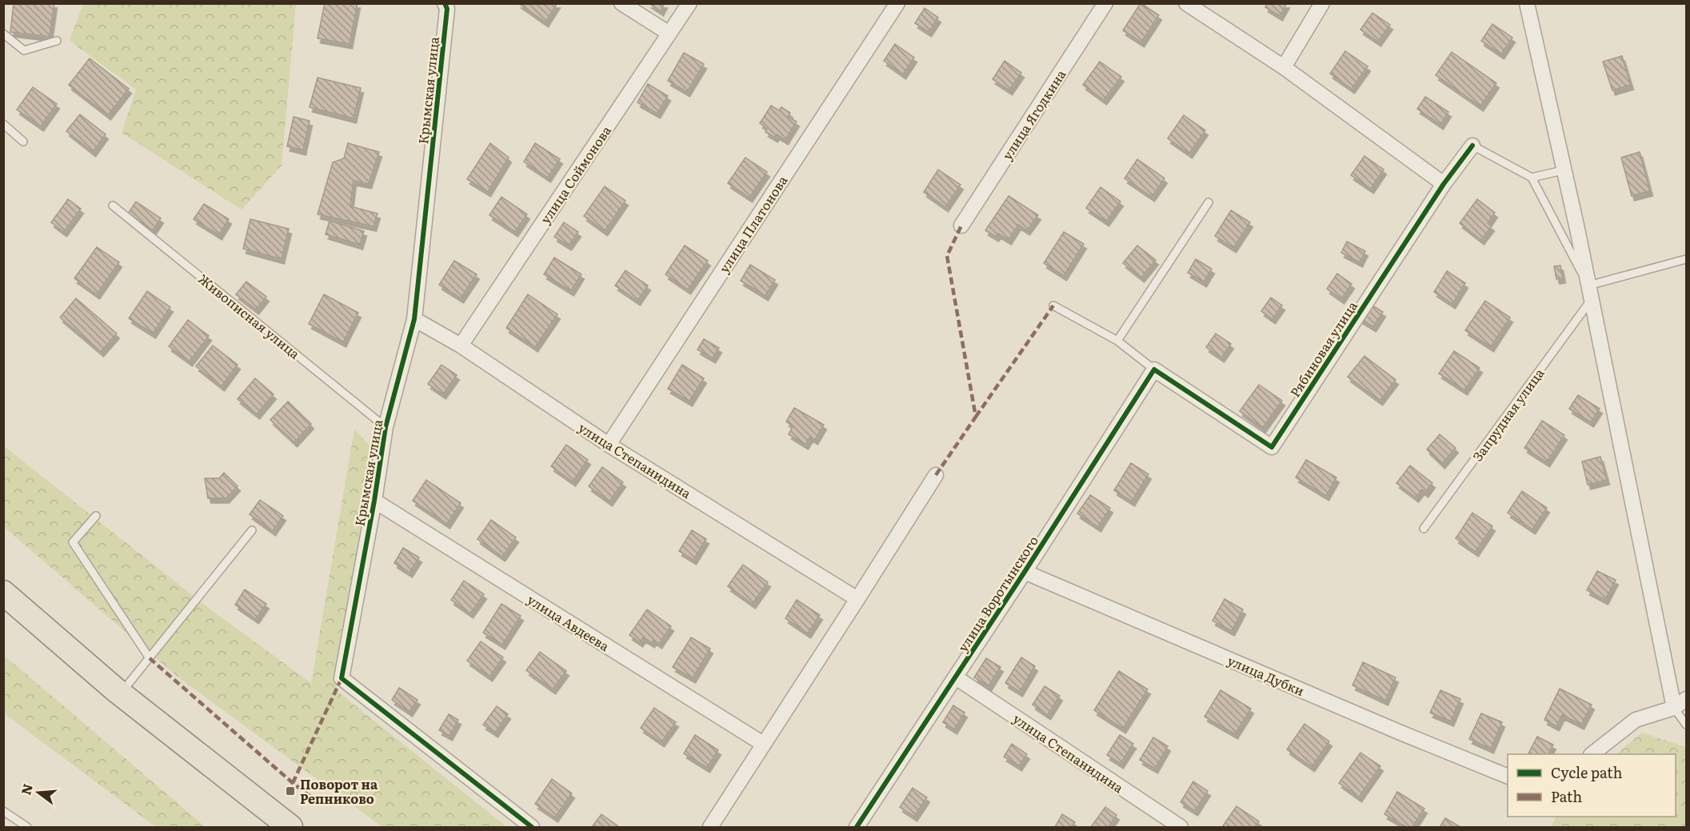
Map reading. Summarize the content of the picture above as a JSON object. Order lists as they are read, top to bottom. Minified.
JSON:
{"streets":{"street":["Крымская улица","улица Ягодкина","улица Соймонова","улица Платонова","Рябиновая улица","улица Степанидина","улица Воротынского","улица Авдеева","улица Дубки"],"lane":["Живописная улица","Запрудная улица"]},"crossings":[["Крымская улица","Живописная улица"],["Крымская улица","улица Степанидина"],["Крымская улица","улица Авдеева"],["улица Соймонова","улица Степанидина"],["улица Платонова","улица Степанидина"],["Рябиновая улица","улица Воротынского"],["улица Степанидина","улица Воротынского"],["улица Воротынского","улица Дубки"]],"places":{"transit":["Поворот на Репниково"]},"legend":["Cycle path","Path"],"north":"left"}
